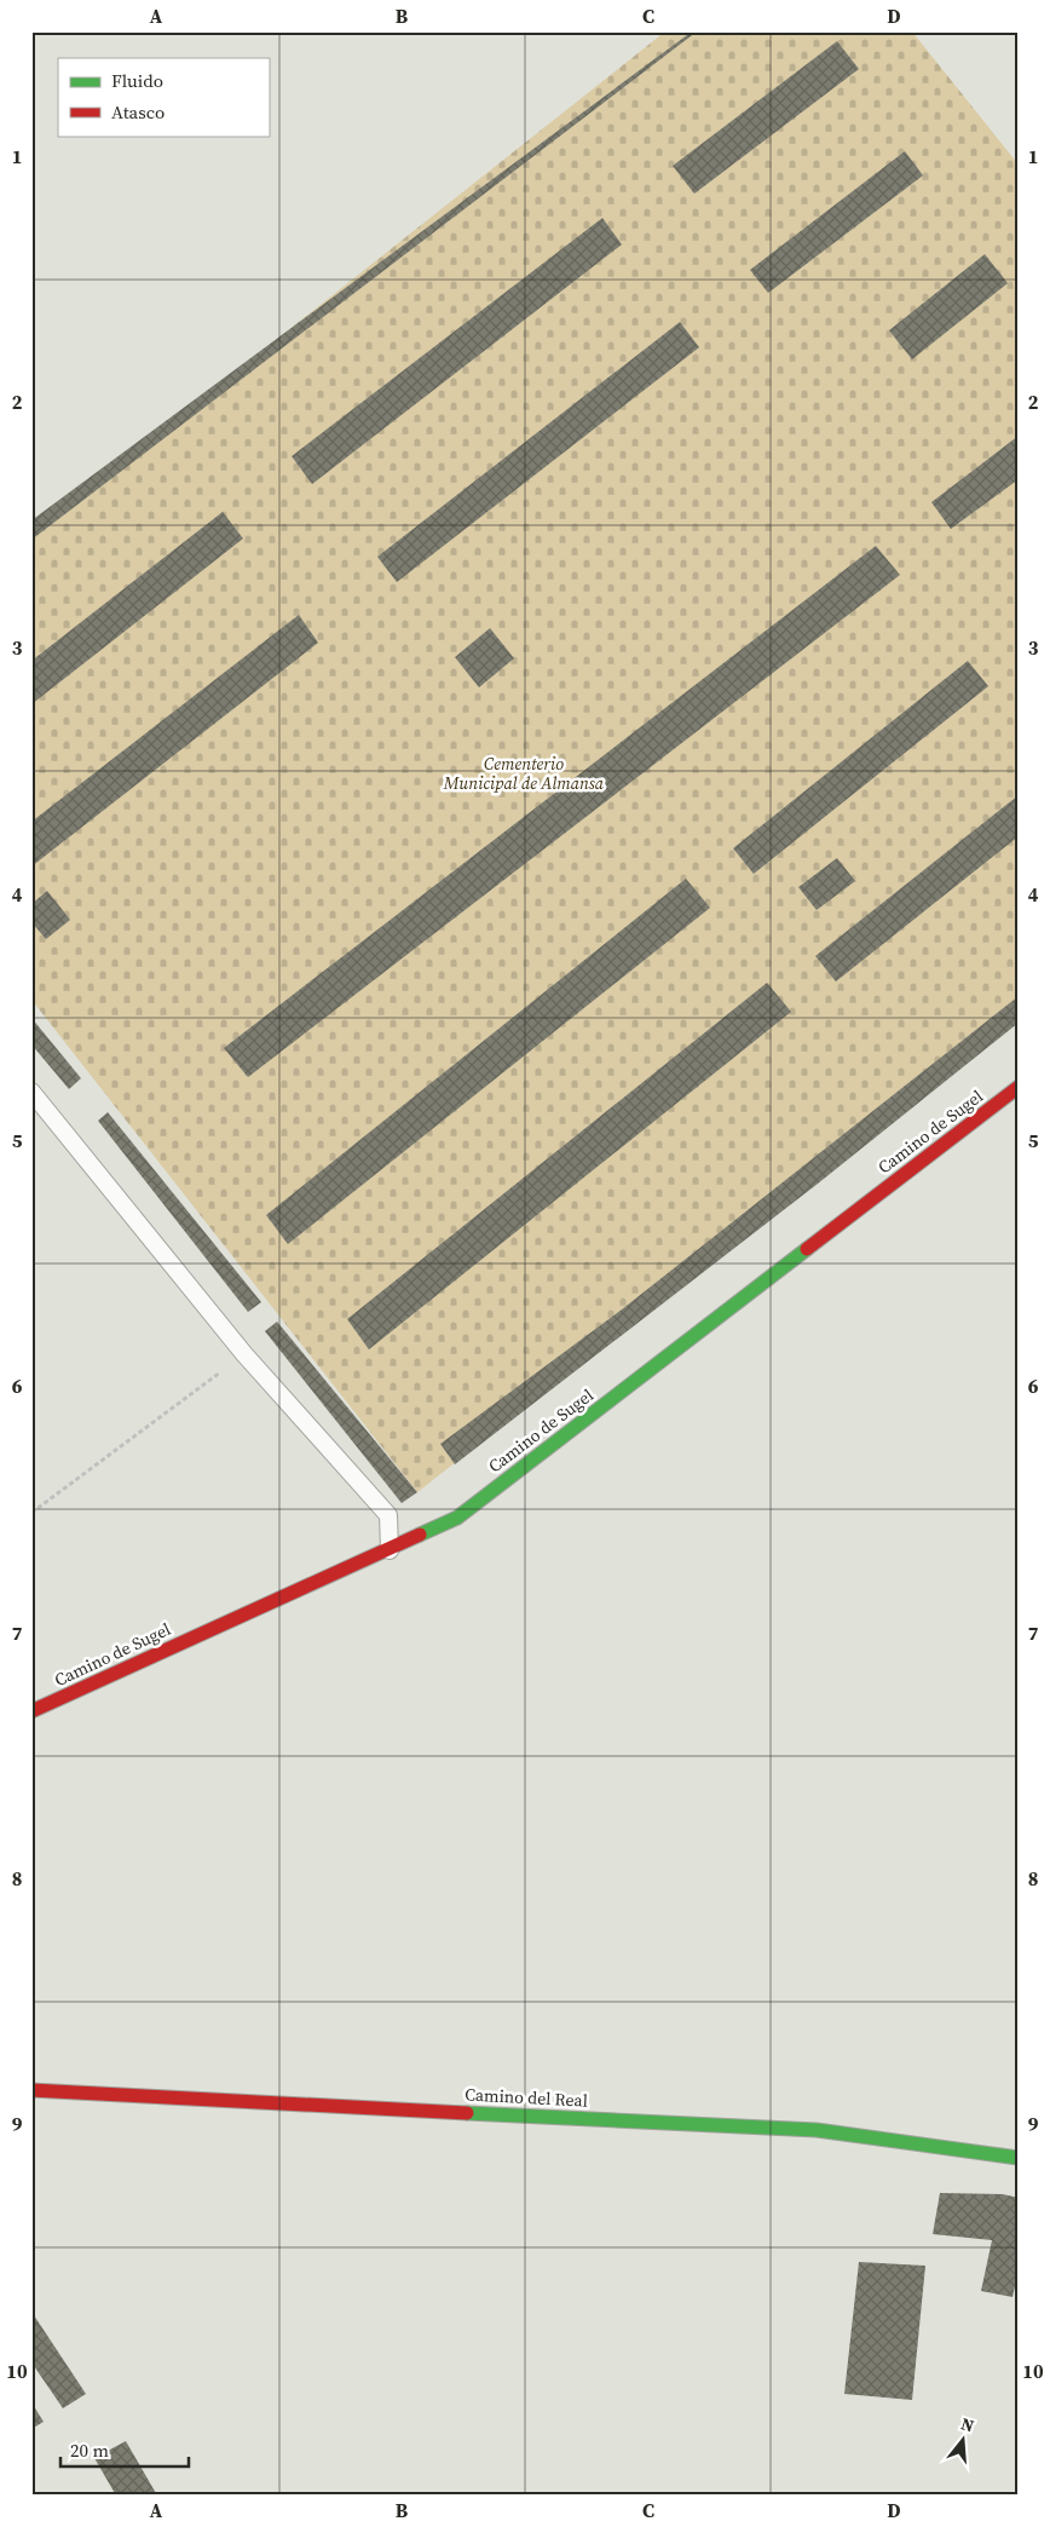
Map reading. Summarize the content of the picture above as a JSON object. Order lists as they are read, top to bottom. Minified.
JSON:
{"streets":{"street":["Camino de Sugel","Camino del Real"]},"parks":["Cementerio Municipal de Almansa"],"legend":["Fluido","Atasco"],"scale_bar":"20 m","north":"top","grid":{"columns":["A","B","C","D"],"rows":["1","2","3","4","5","6","7","8","9","10"]}}
